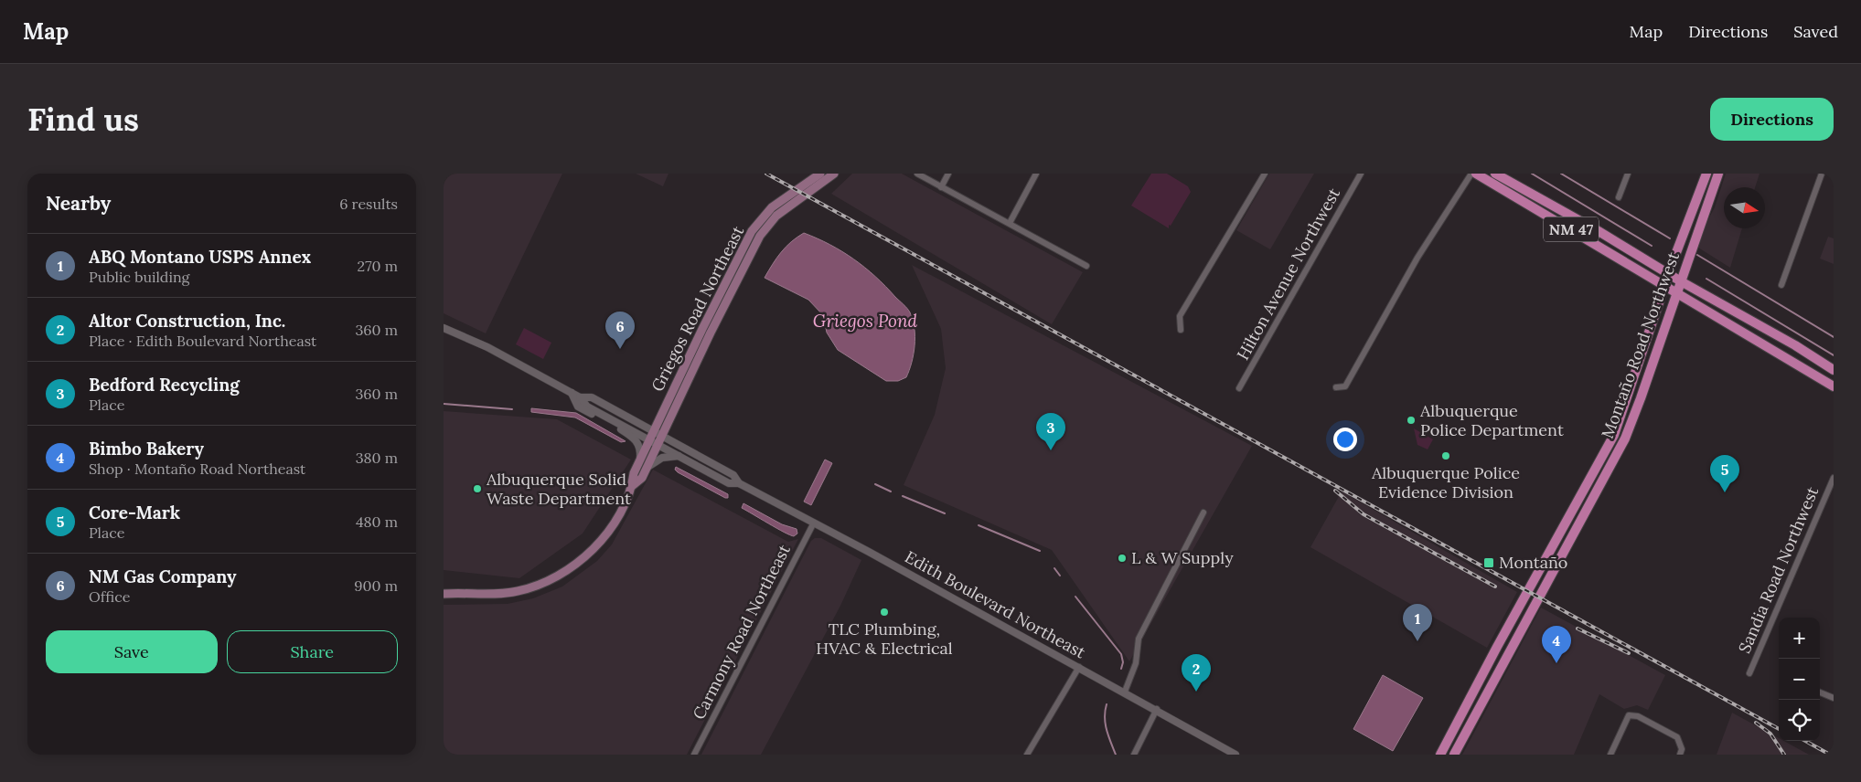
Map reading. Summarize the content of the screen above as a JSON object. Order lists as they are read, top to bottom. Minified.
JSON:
{"streets":{"main road":["NM 47","Griegos Road Northeast","Montaño Road Northwest"],"street":["Hilton Avenue Northwest","Sandia Road Northwest","Edith Boulevard Northeast","Carmony Road Northeast"]},"crossings":[["NM 47","Montaño Road Northwest"],["Griegos Road Northeast","Edith Boulevard Northeast"],["Edith Boulevard Northeast","Carmony Road Northeast"]],"water":["Griegos Pond"],"places":{"other":["Albuquerque Police Department","Albuquerque Police Evidence Division","Albuquerque Solid Waste Department","L & W Supply","TLC Plumbing, HVAC & Electrical"],"transit":["Montaño"]},"north":"right","page":{"header":"Map","nav":["Map","Directions","Saved"],"buttons":["Directions",["Save","Share"]],"title":"Find us","heading":["Nearby","6 results"],"list":[{"mark":"1","name":"ABQ Montano USPS Annex","note":"Public building","value":"270 m"},{"mark":"2","name":"Altor Construction, Inc.","note":"Place · Edith Boulevard Northeast","value":"360 m"},{"mark":"3","name":"Bedford Recycling","note":"Place","value":"360 m"},{"mark":"4","name":"Bimbo Bakery","note":"Shop · Montaño Road Northeast","value":"380 m"},{"mark":"5","name":"Core-Mark","note":"Place","value":"480 m"},{"mark":"6","name":"NM Gas Company","note":"Office","value":"900 m"}],"pins":["6","3","5","1","4","2"],"map_buttons":["+","−"]}}
